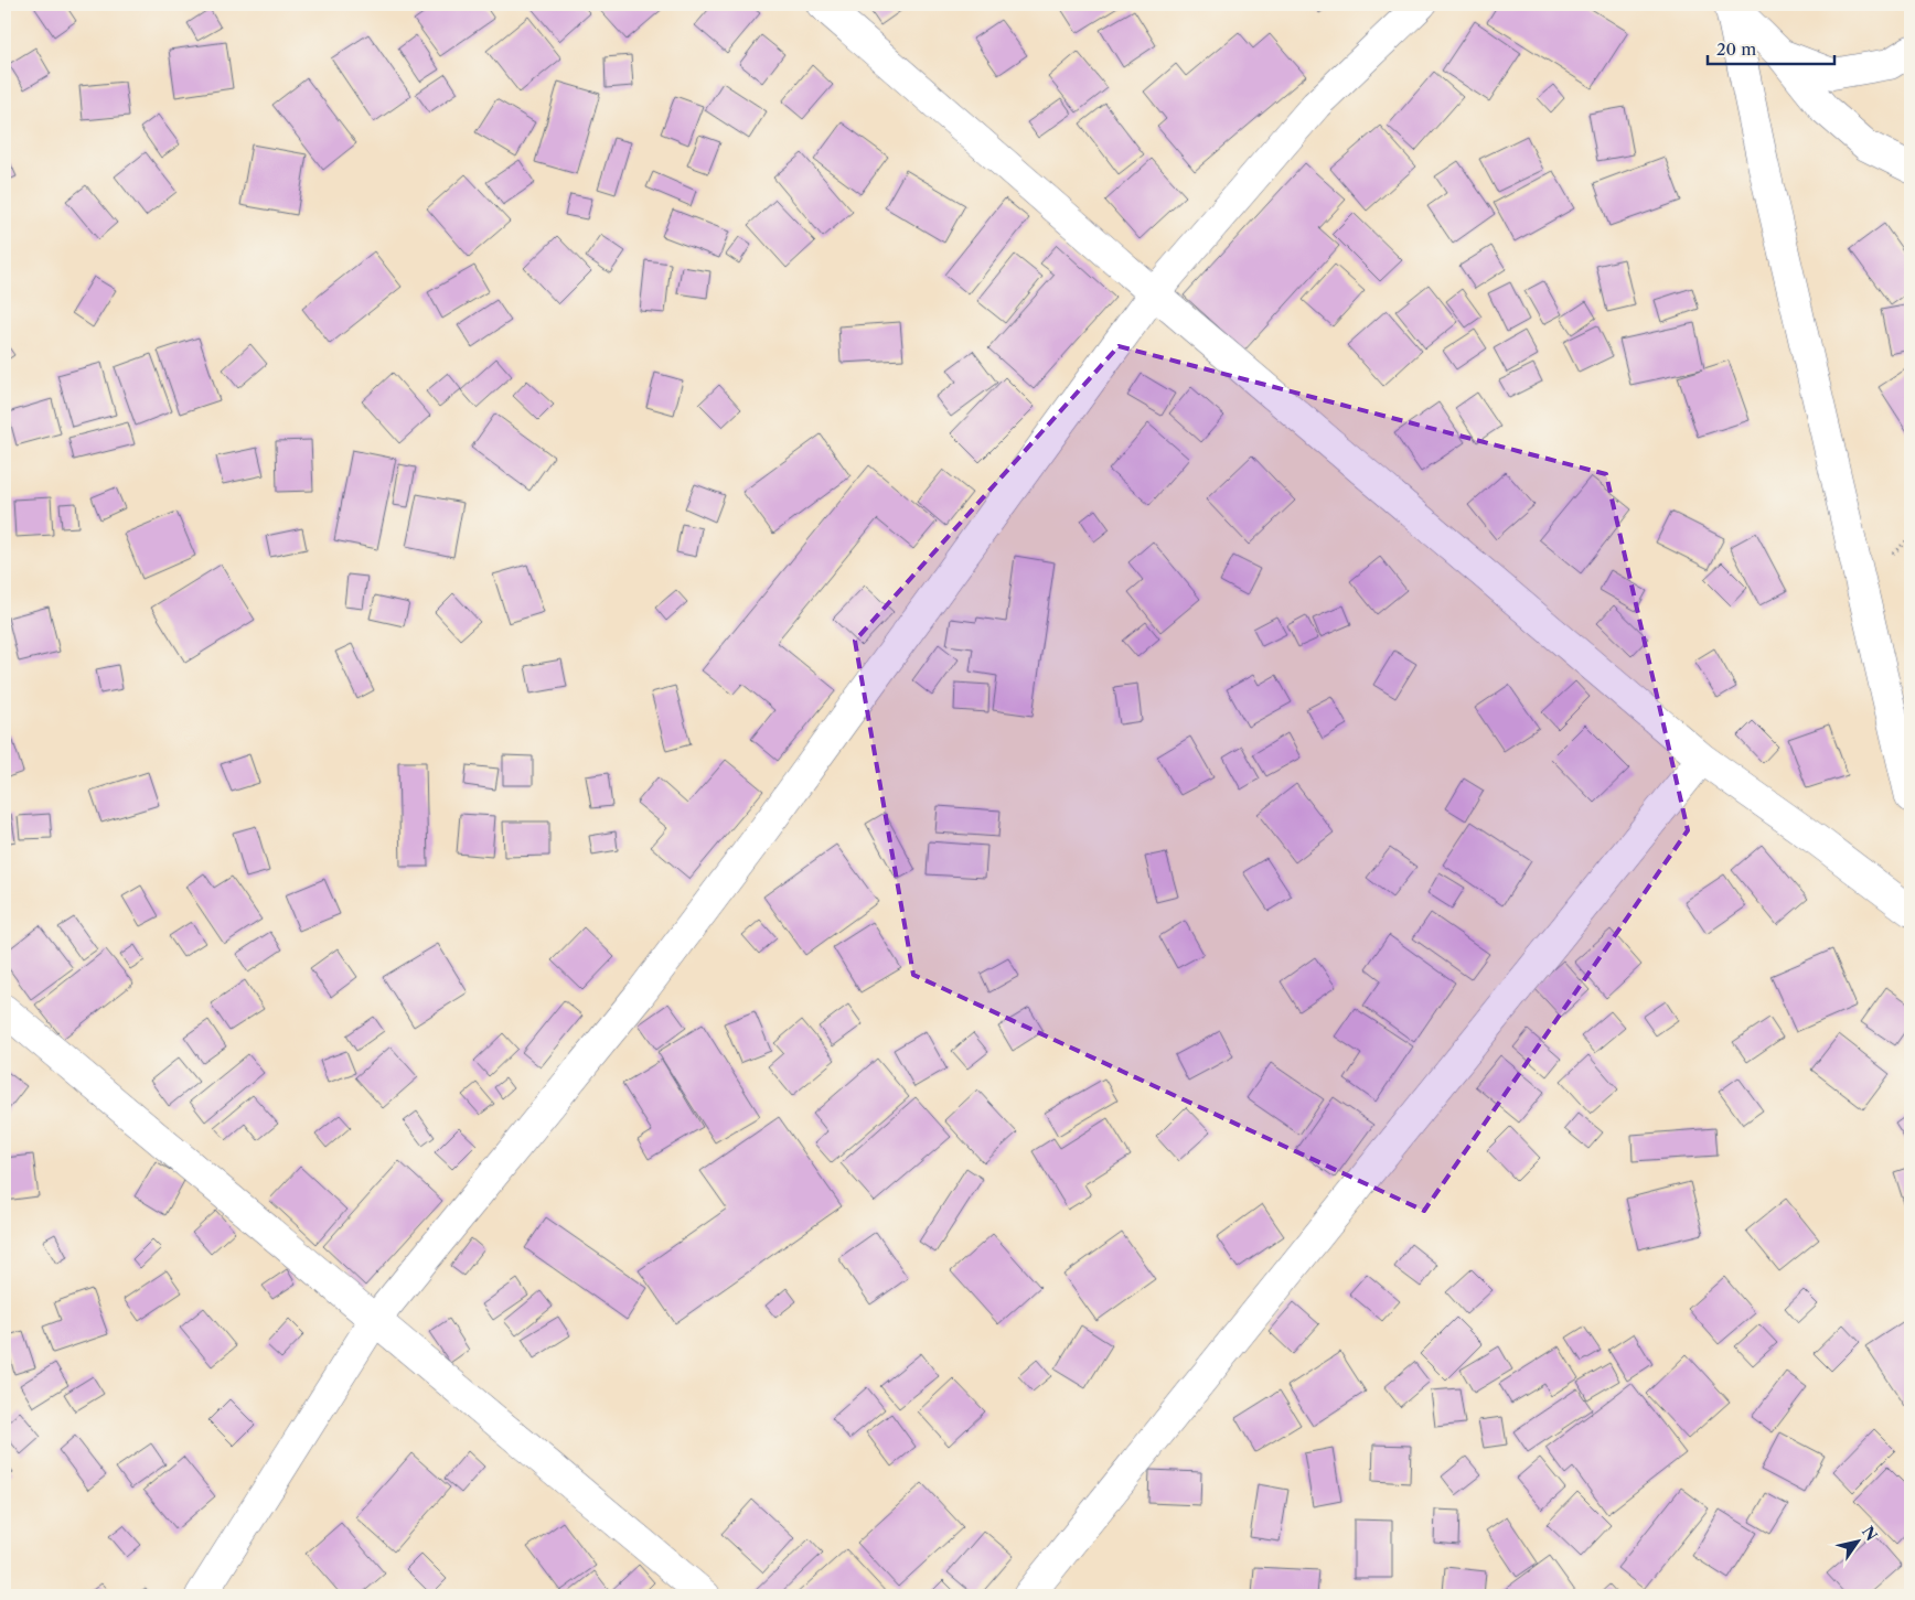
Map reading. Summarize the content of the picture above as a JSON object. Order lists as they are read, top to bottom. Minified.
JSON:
{"scale_bar":"20 m","north":"top right"}
